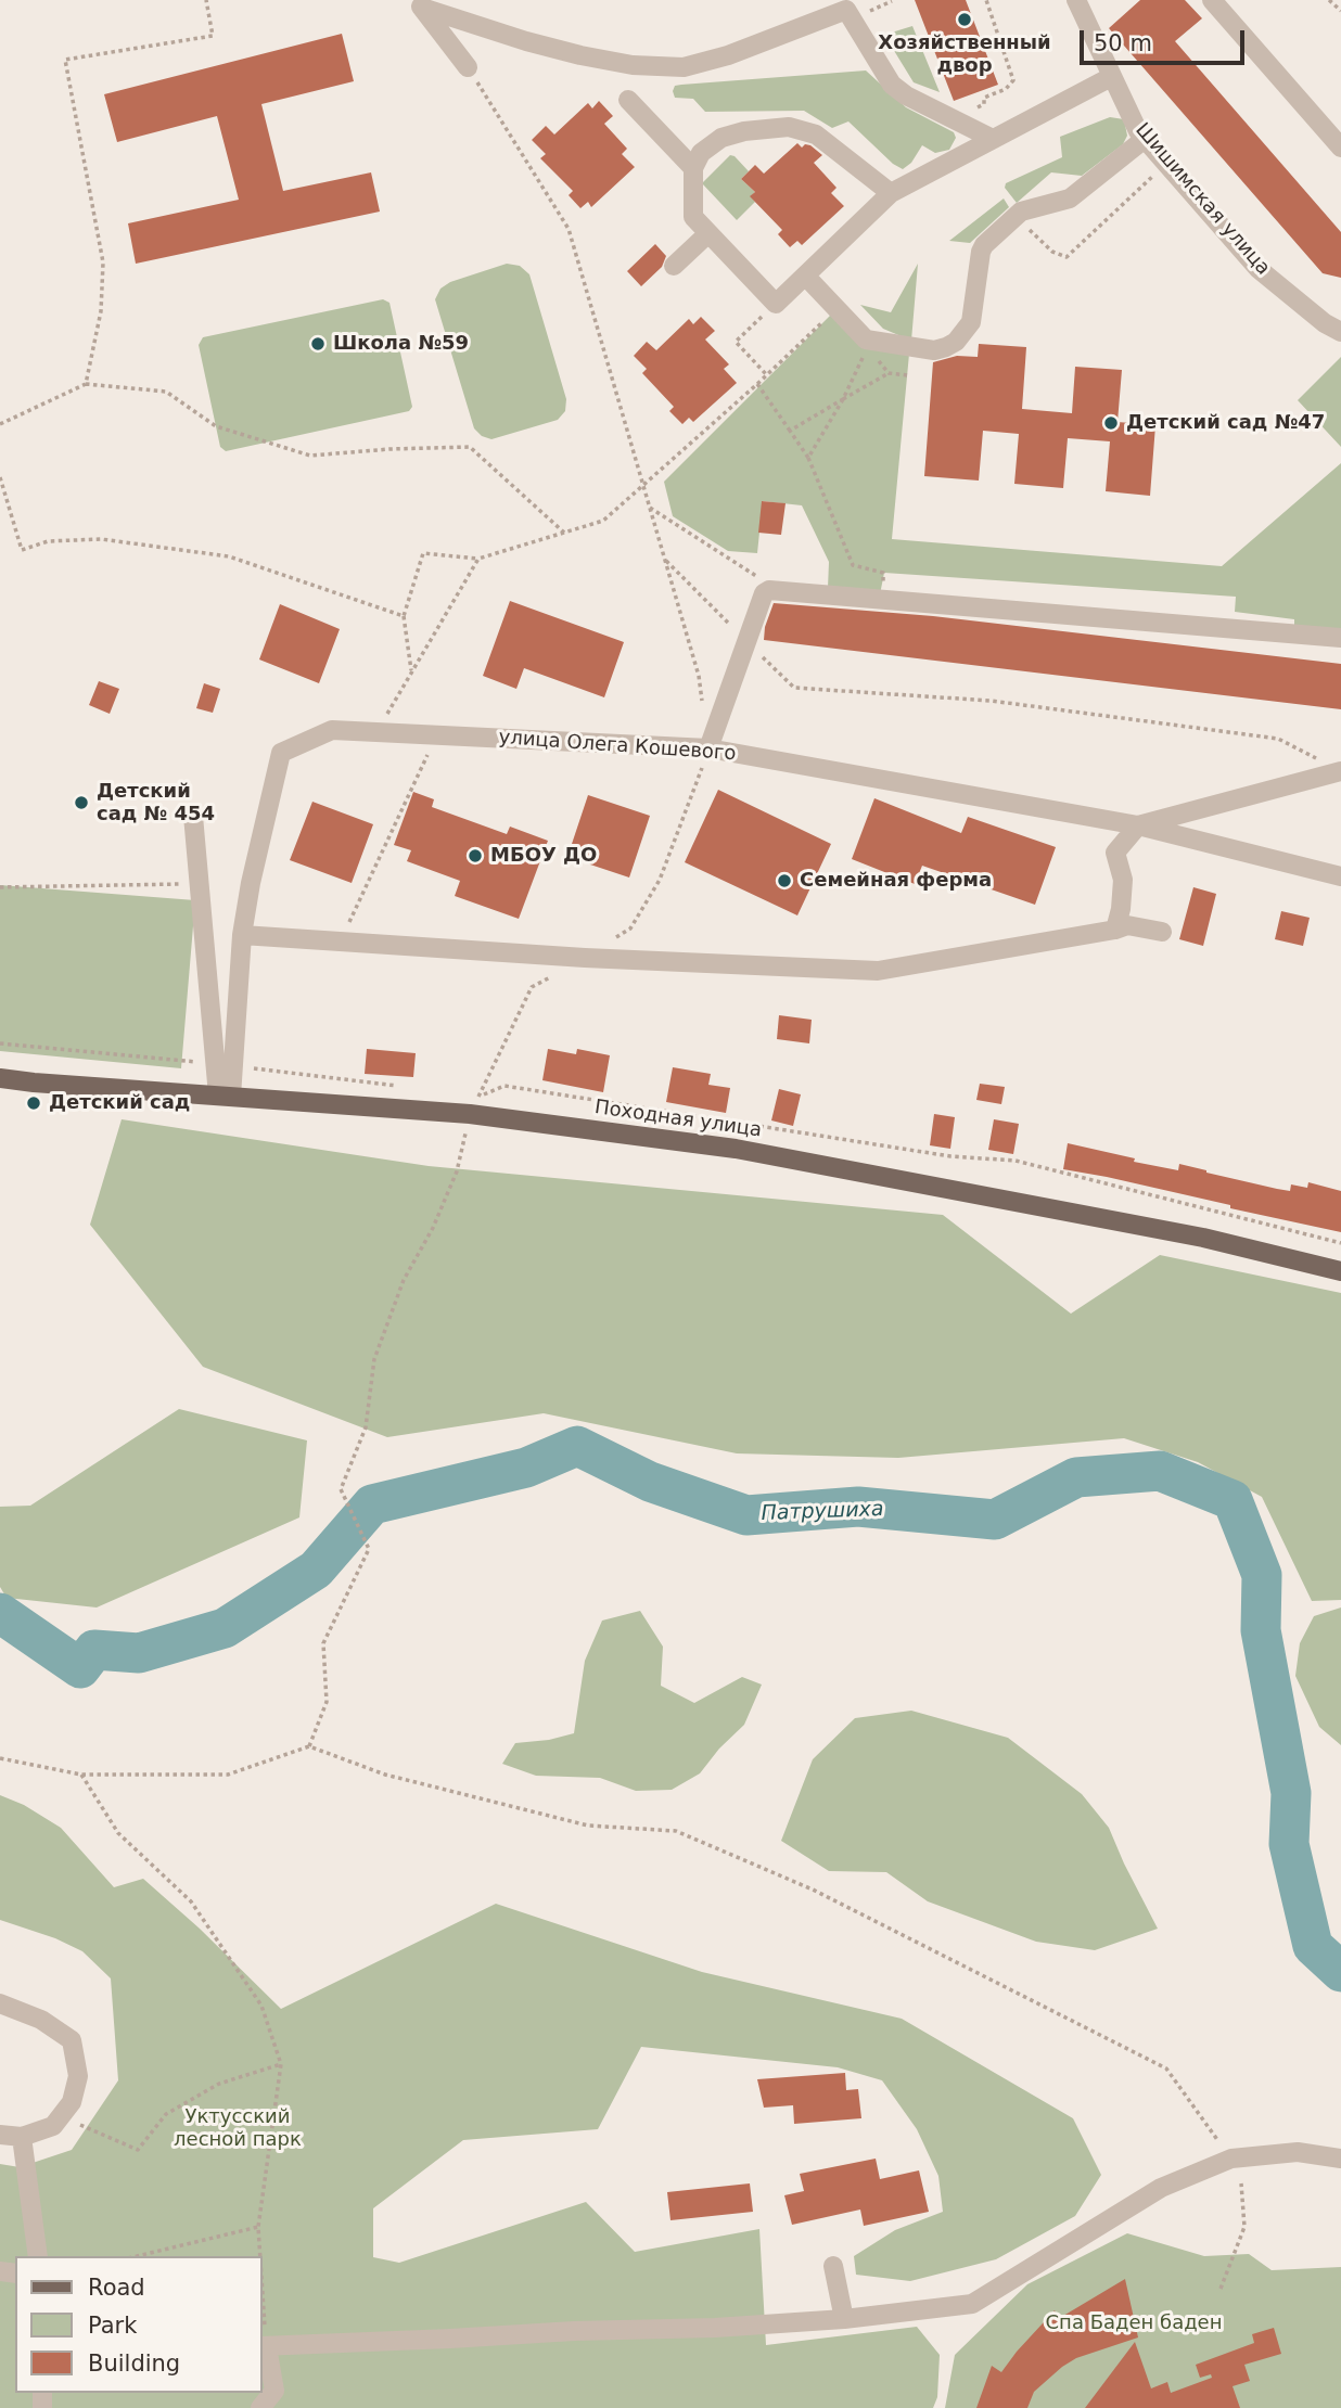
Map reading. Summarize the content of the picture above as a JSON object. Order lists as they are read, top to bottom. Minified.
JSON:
{"streets":{"main road":["Походная улица"],"street":["Шишимская улица","улица Олега Кошевого"]},"crossings":[["улица Олега Кошевого","Походная улица"]],"water":["Патрушиха"],"parks":["Уктусский лесной парк","Спа Баден баден"],"places":["Хозяйственный двор","Школа №59","Детский сад №47","Детский сад № 454","МБОУ ДО","Семейная ферма","Детский сад"],"legend":["Road","Park","Building"],"scale_bar":"50 m"}
